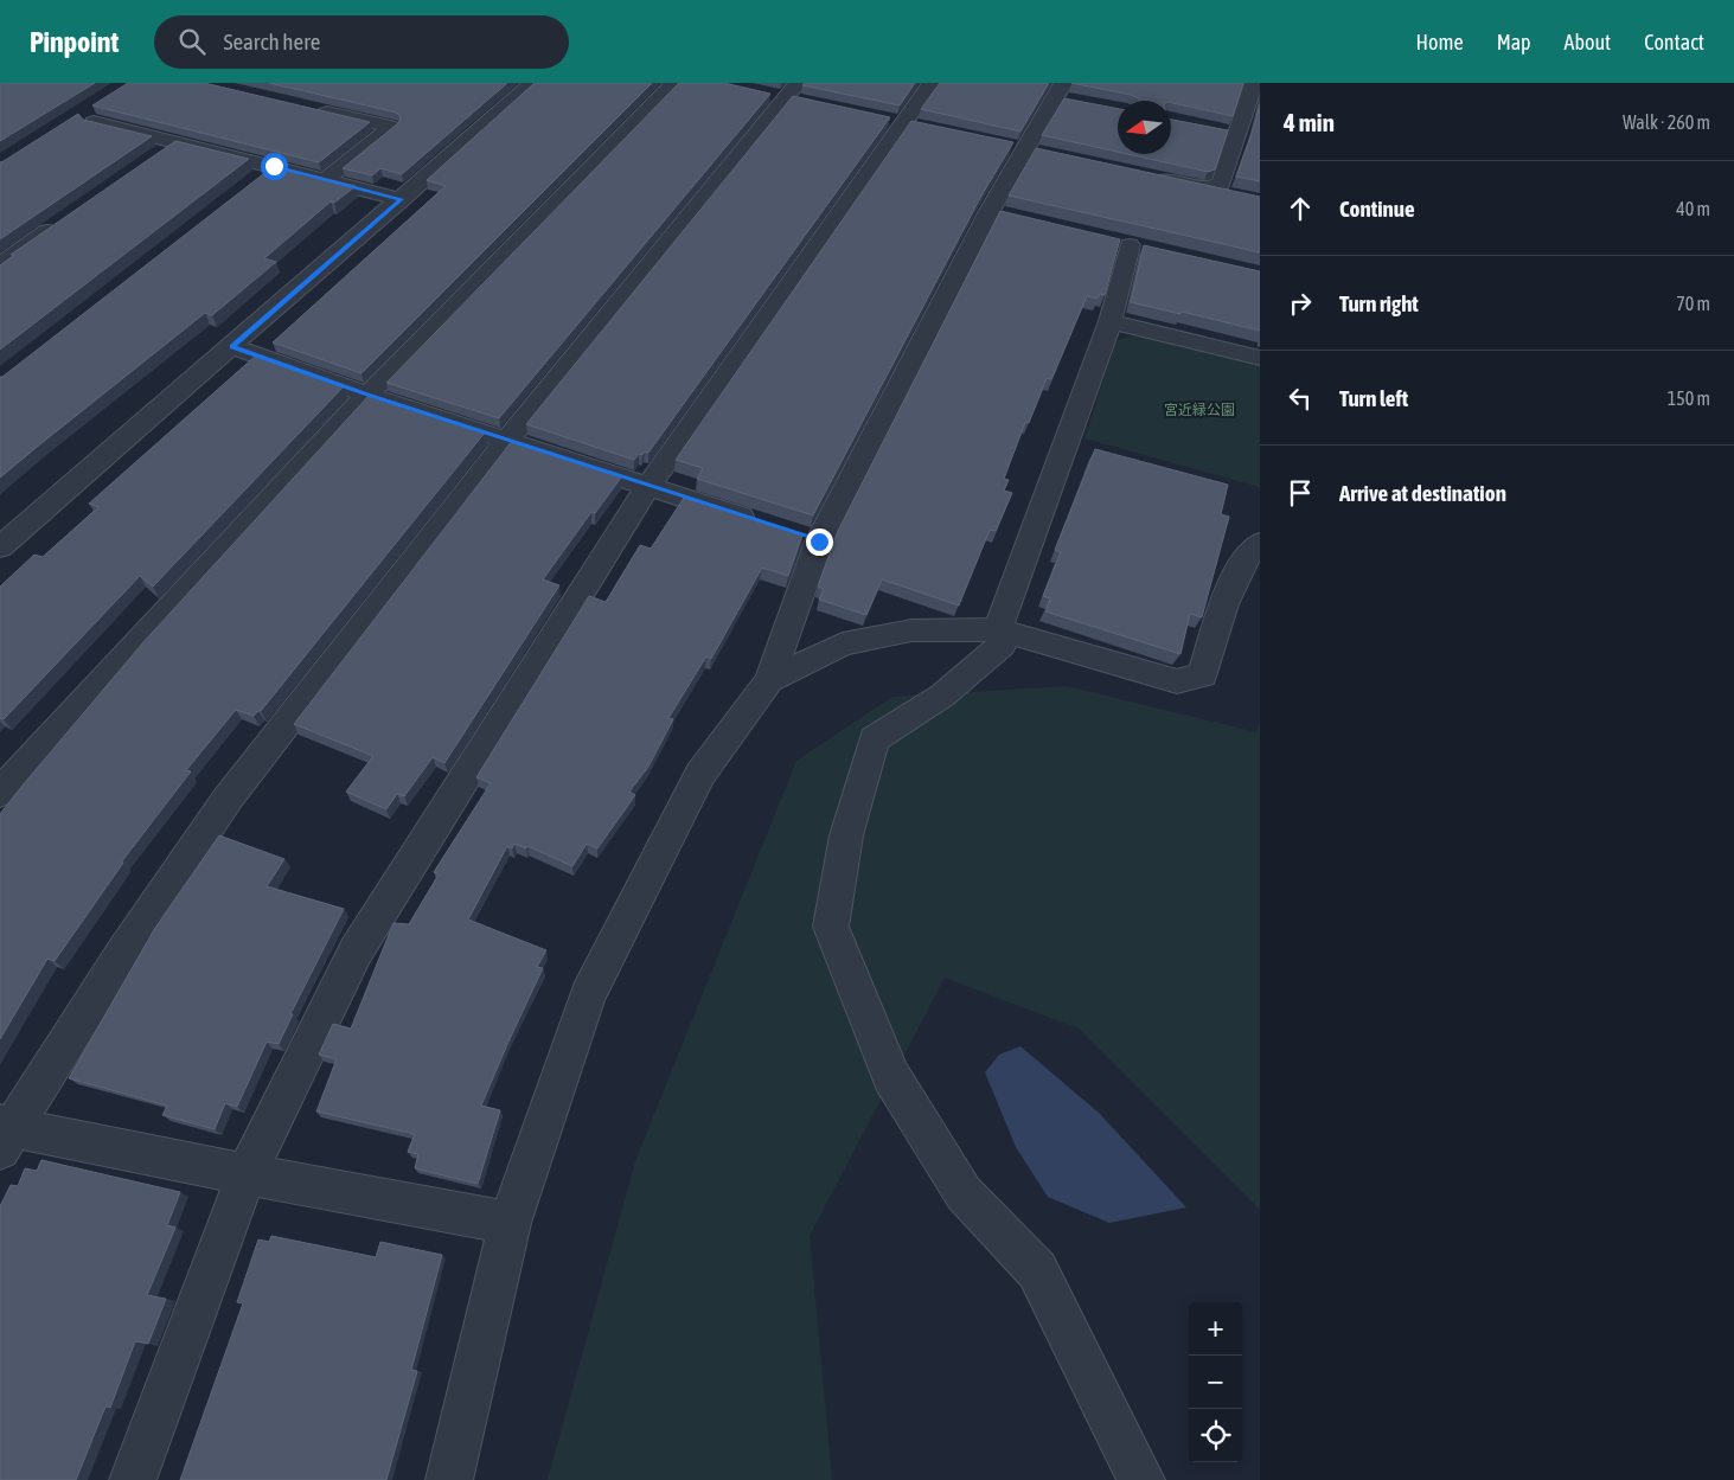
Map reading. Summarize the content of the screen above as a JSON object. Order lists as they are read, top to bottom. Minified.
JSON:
{"parks":["宮近緑公園"],"north":"left","page":{"header":"Pinpoint","search":"Search here","nav":["Home","Map","About","Contact"],"heading":["4 min","Walk · 260 m"],"list":[["Continue","40 m"],["Turn right","70 m"],["Turn left","150 m"],"Arrive at destination"],"map_buttons":["+","−"]}}
